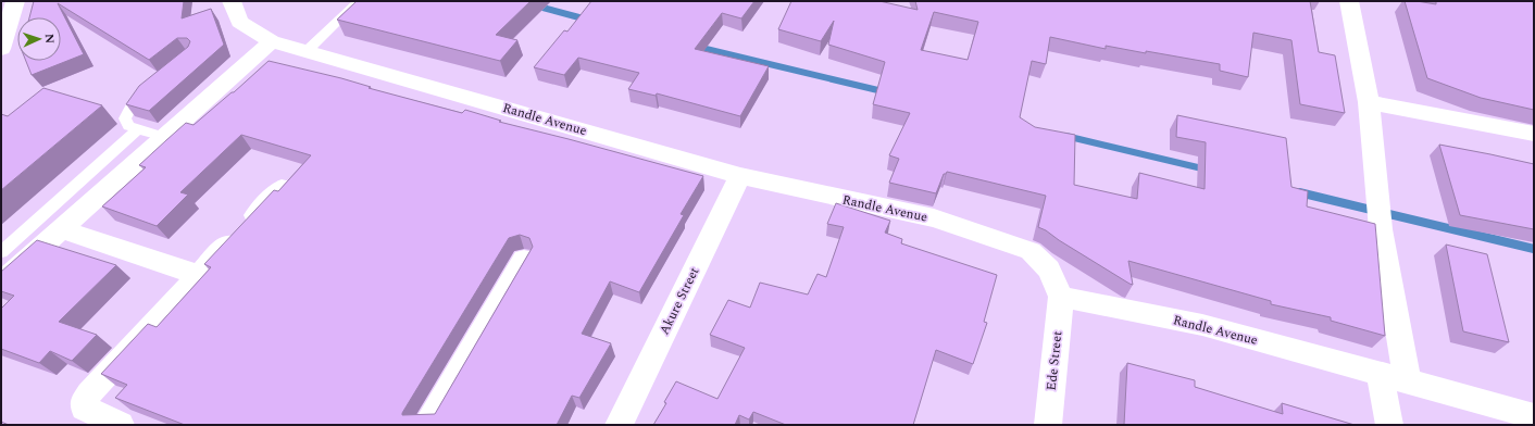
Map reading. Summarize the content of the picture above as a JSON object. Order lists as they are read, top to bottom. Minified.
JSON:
{"streets":{"street":["Randle Avenue","Akure Street","Ede Street"]},"crossings":[["Randle Avenue","Akure Street"],["Randle Avenue","Ede Street"]],"north":"right"}
